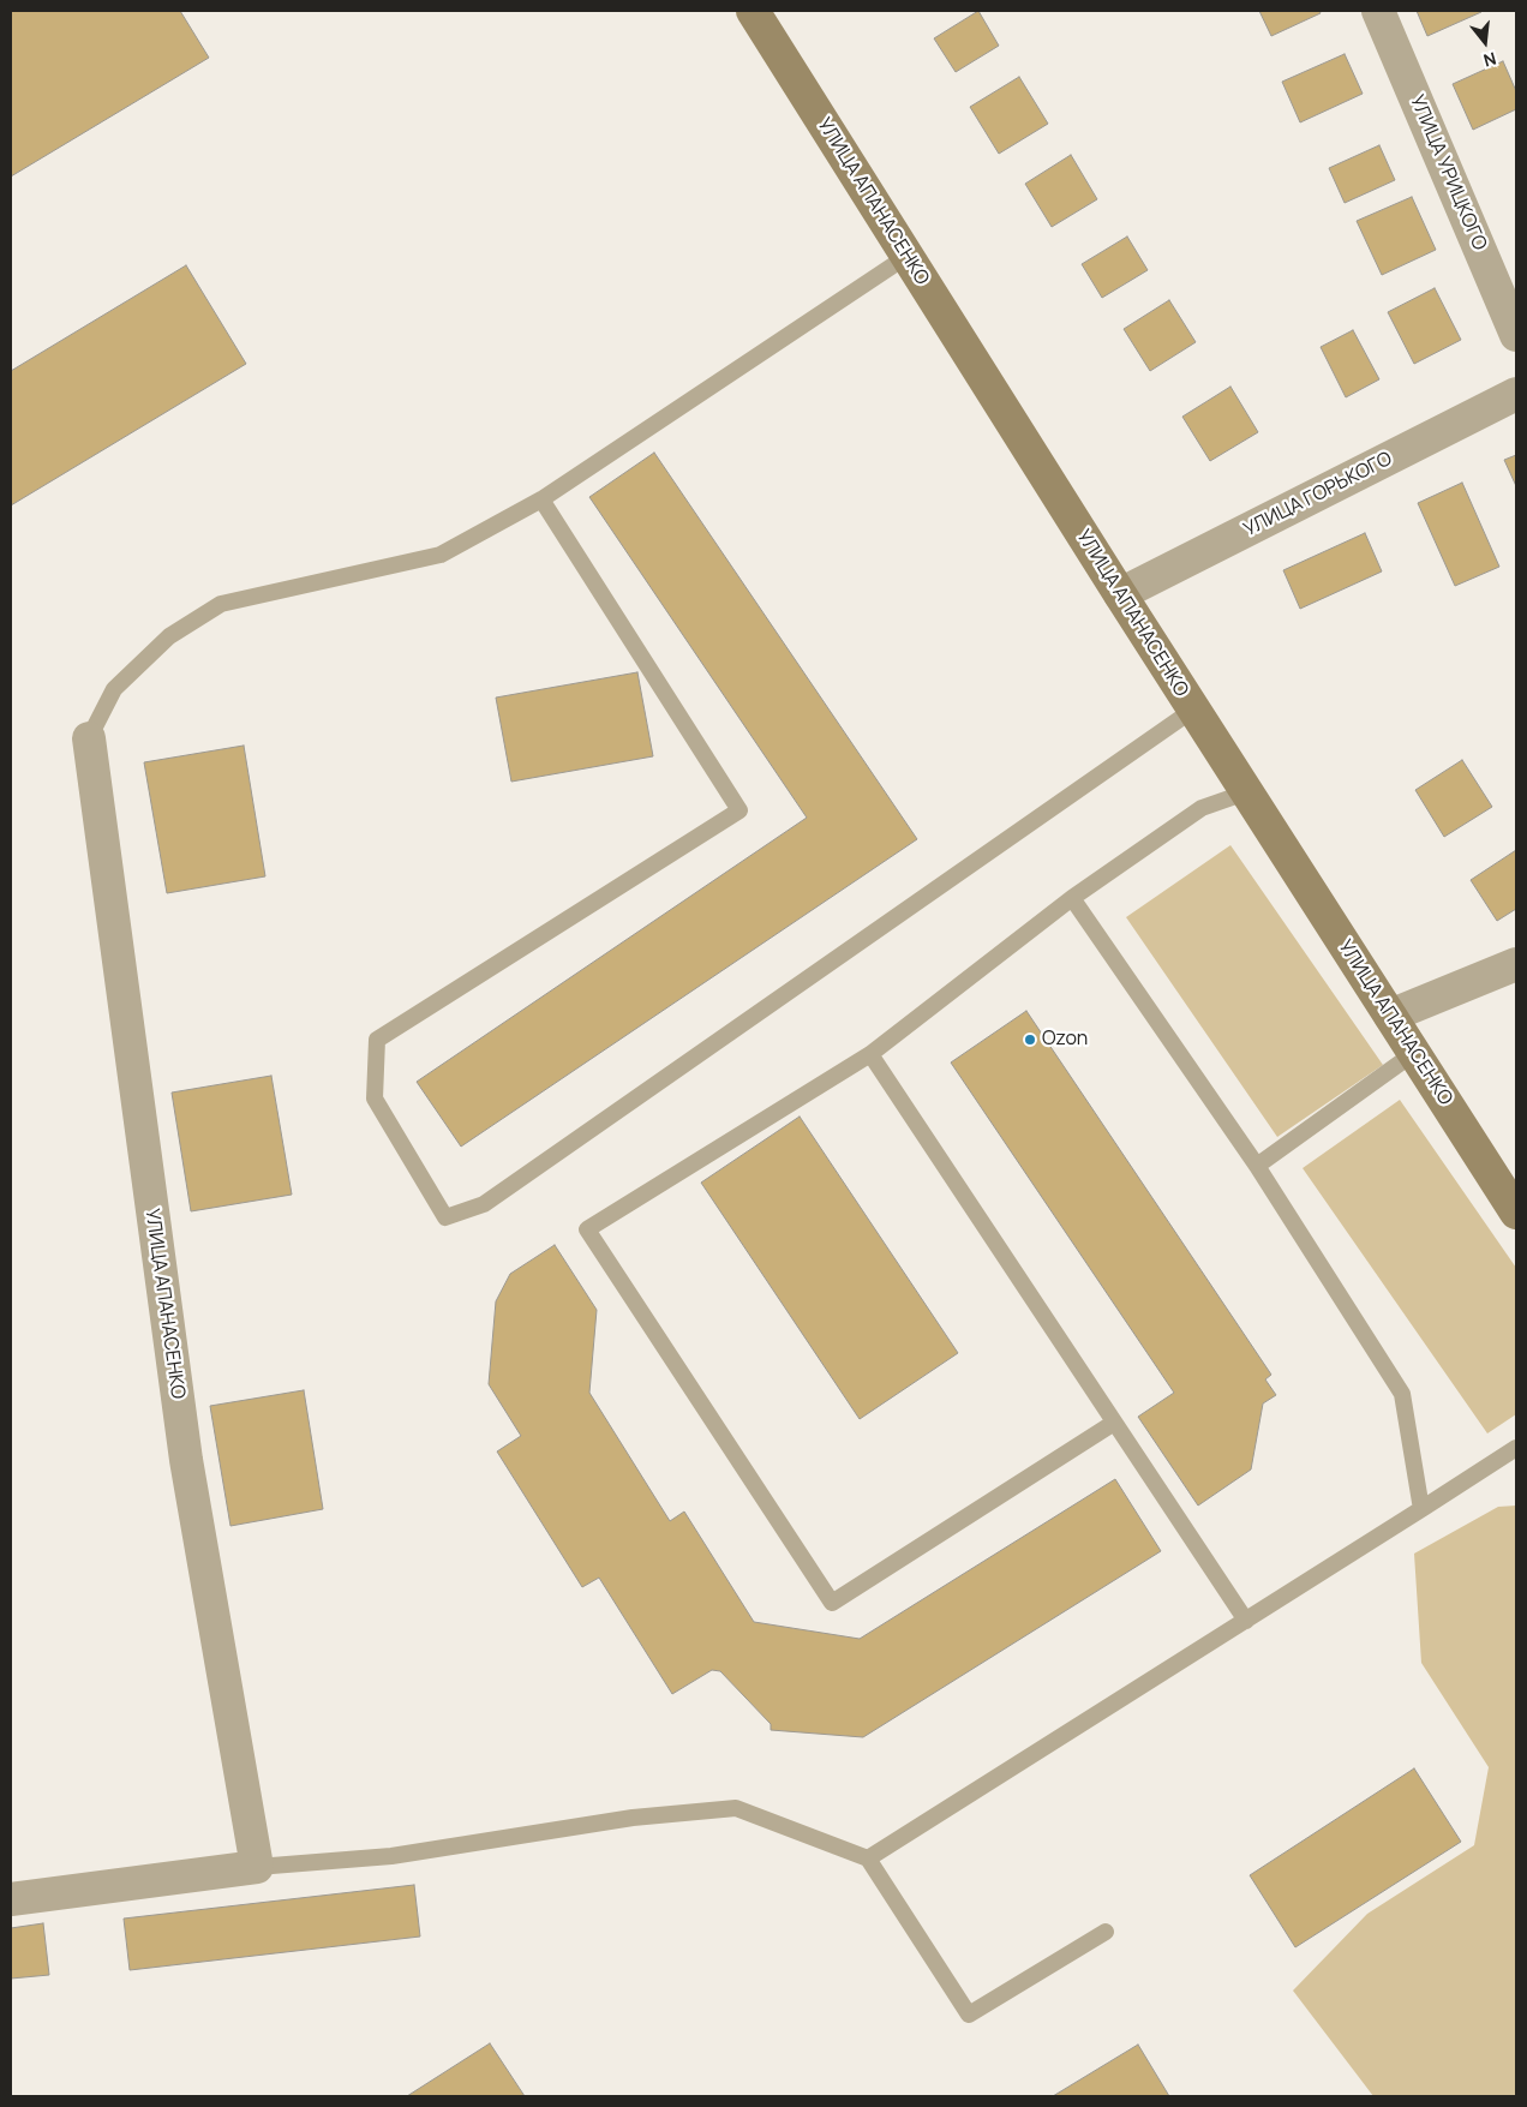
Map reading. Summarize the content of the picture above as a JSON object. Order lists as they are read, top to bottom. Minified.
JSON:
{"streets":{"main road":["УЛИЦА АПАНАСЕНКО"],"street":["УЛИЦА УРИЦКОГО","УЛИЦА ГОРЬКОГО"]},"crossings":[["УЛИЦА АПАНАСЕНКО","УЛИЦА ГОРЬКОГО"]],"places":["Ozon"],"north":"bottom"}
